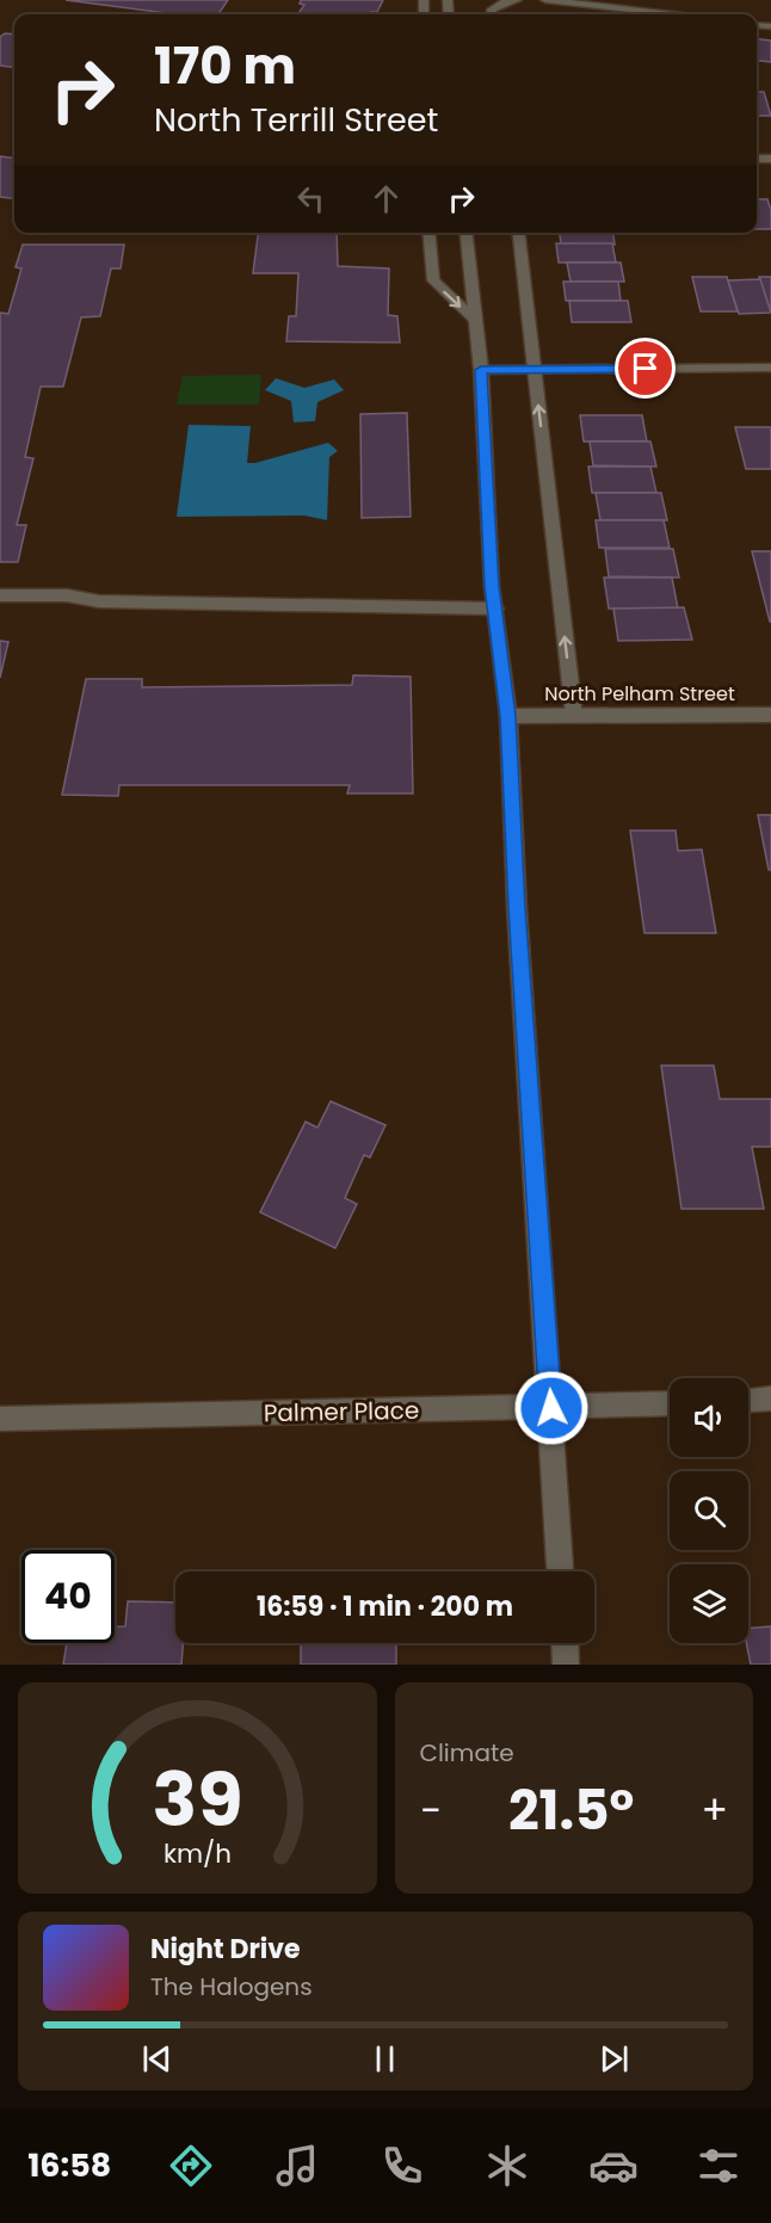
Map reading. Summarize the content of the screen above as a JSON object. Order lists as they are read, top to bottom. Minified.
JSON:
{"streets":{"street":["North Pelham Street","Palmer Place"]},"page":{"turn":["170 m","North Terrill Street"],"limit":"40","trip":"16:59 · 1 min · 200 m","tile":"Climate","heat":["−","21.5°","+"],"song":["Night Drive","The Halogens"],"tabs":"16:58","gauge":["39","km/h"]}}
